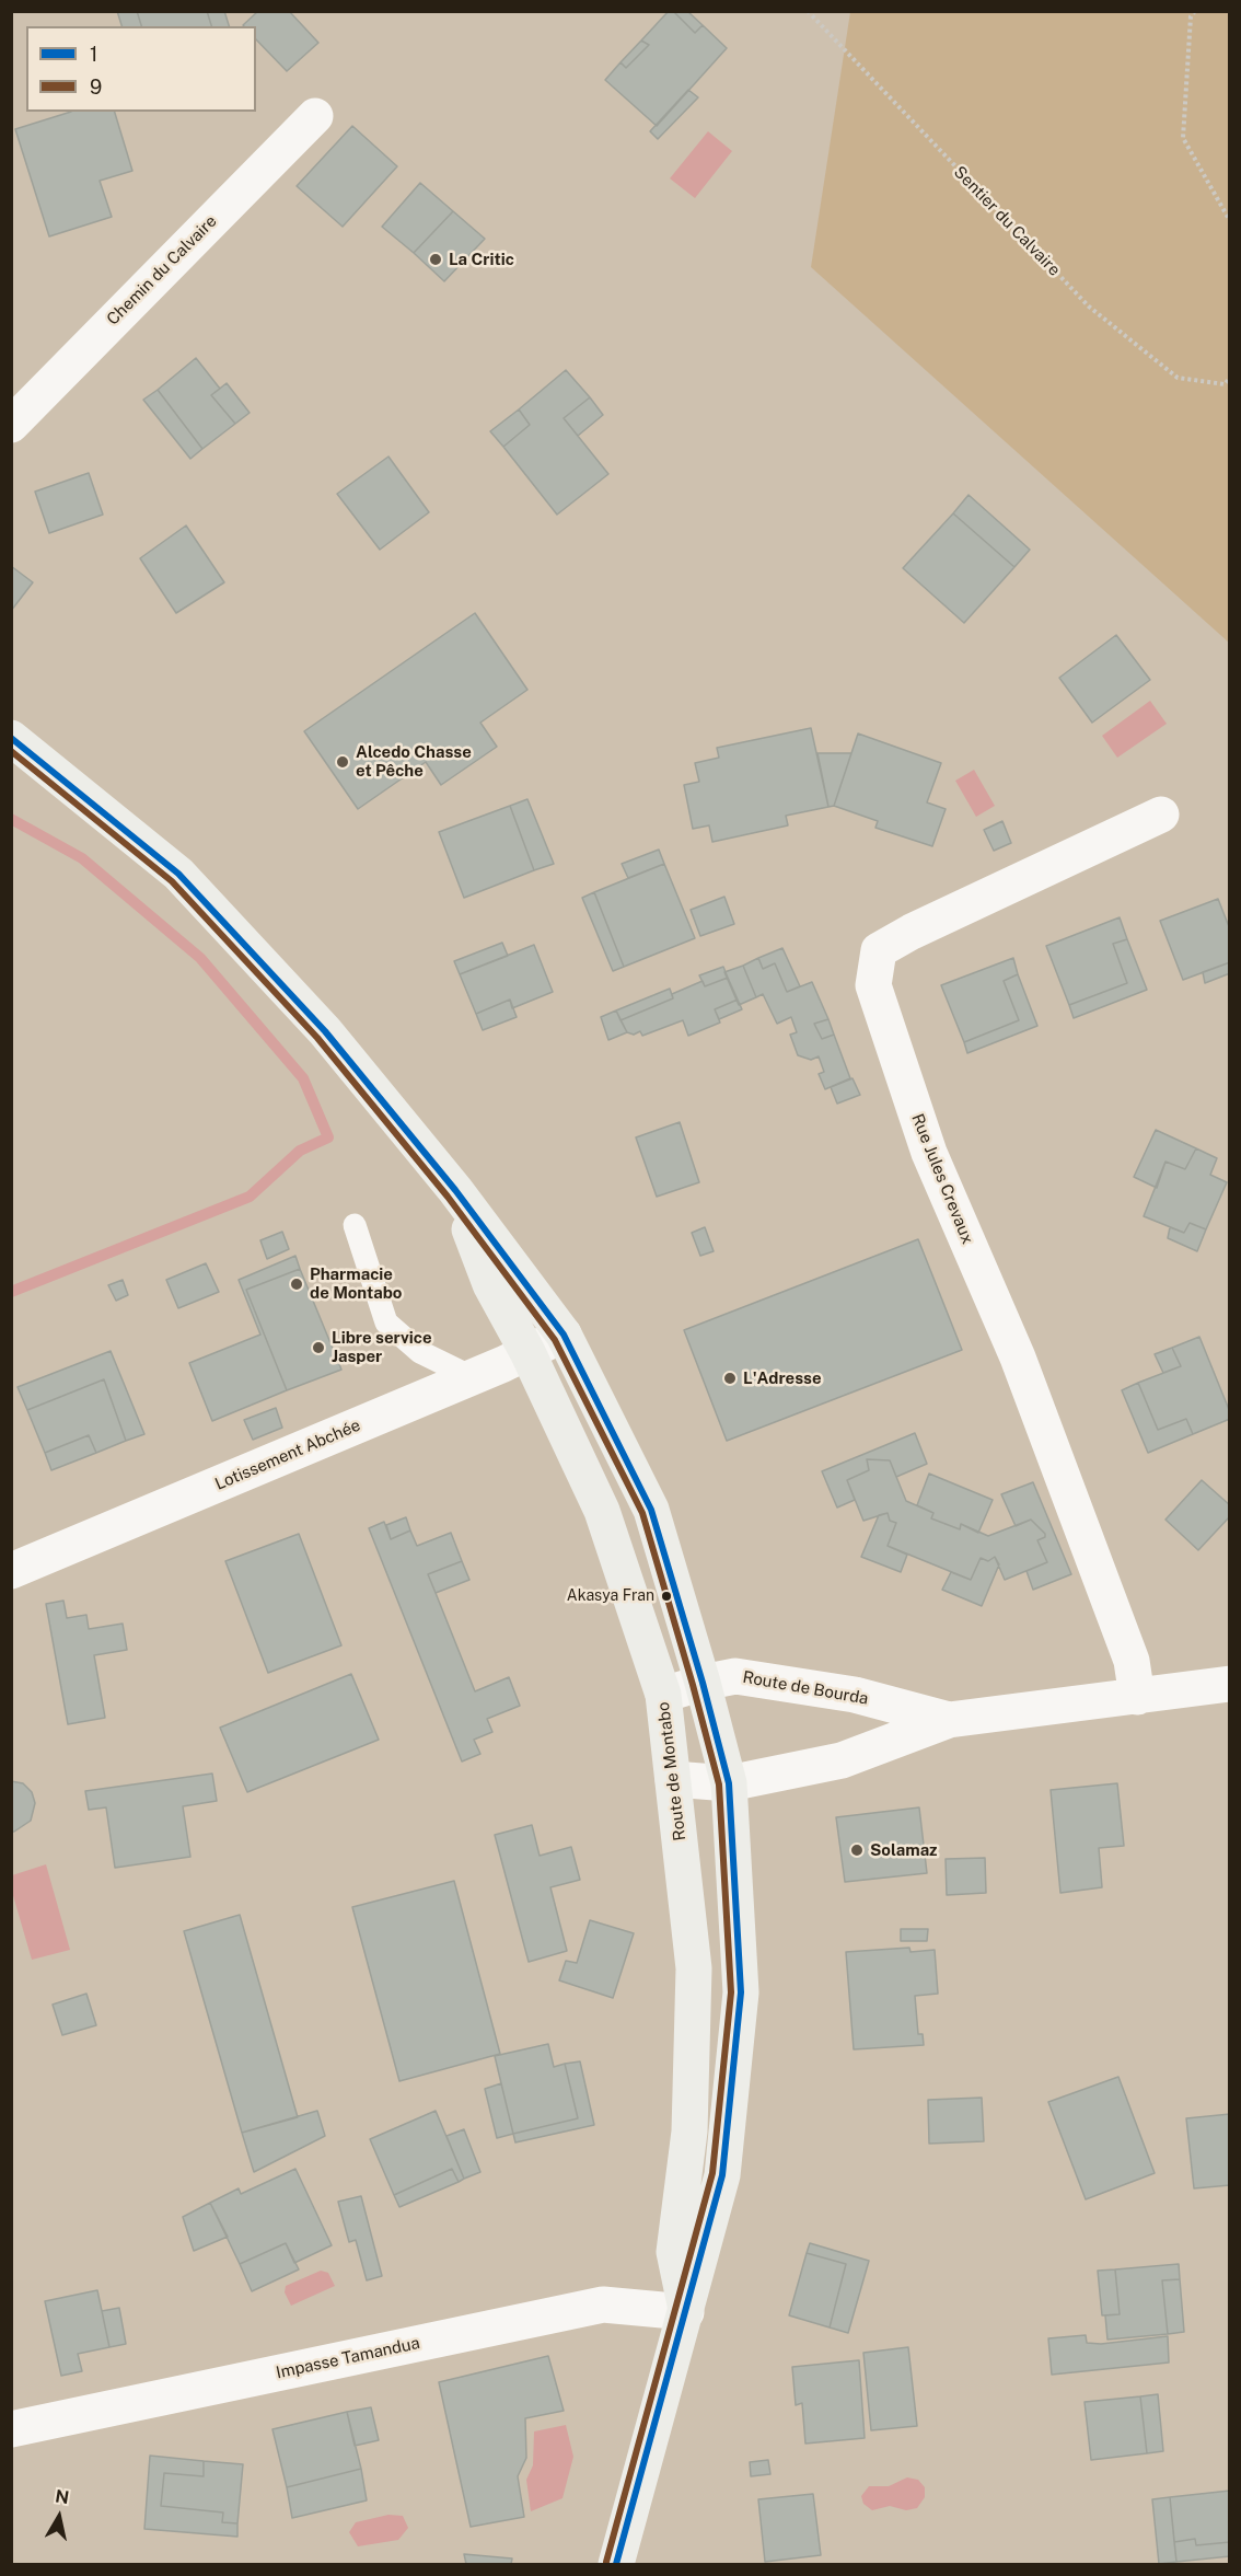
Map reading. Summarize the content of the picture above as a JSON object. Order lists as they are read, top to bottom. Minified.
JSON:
{"streets":{"main road":["Route de Montabo"],"street":["Chemin du Calvaire","Rue Jules Crevaux","Lotissement Abchée","Route de Bourda","Impasse Tamandua"],"path":["Sentier du Calvaire"]},"crossings":[["Rue Jules Crevaux","Route de Bourda"],["Lotissement Abchée","Route de Montabo"],["Route de Bourda","Route de Montabo"],["Route de Montabo","Impasse Tamandua"]],"places":["La Critic","Alcedo Chasse et Pêche","Pharmacie de Montabo","Libre service Jasper","L'Adresse","Akasya Fran","Solamaz"],"lines":["transit line 1","transit line 9"],"legend":["1","9"],"north":"top"}
